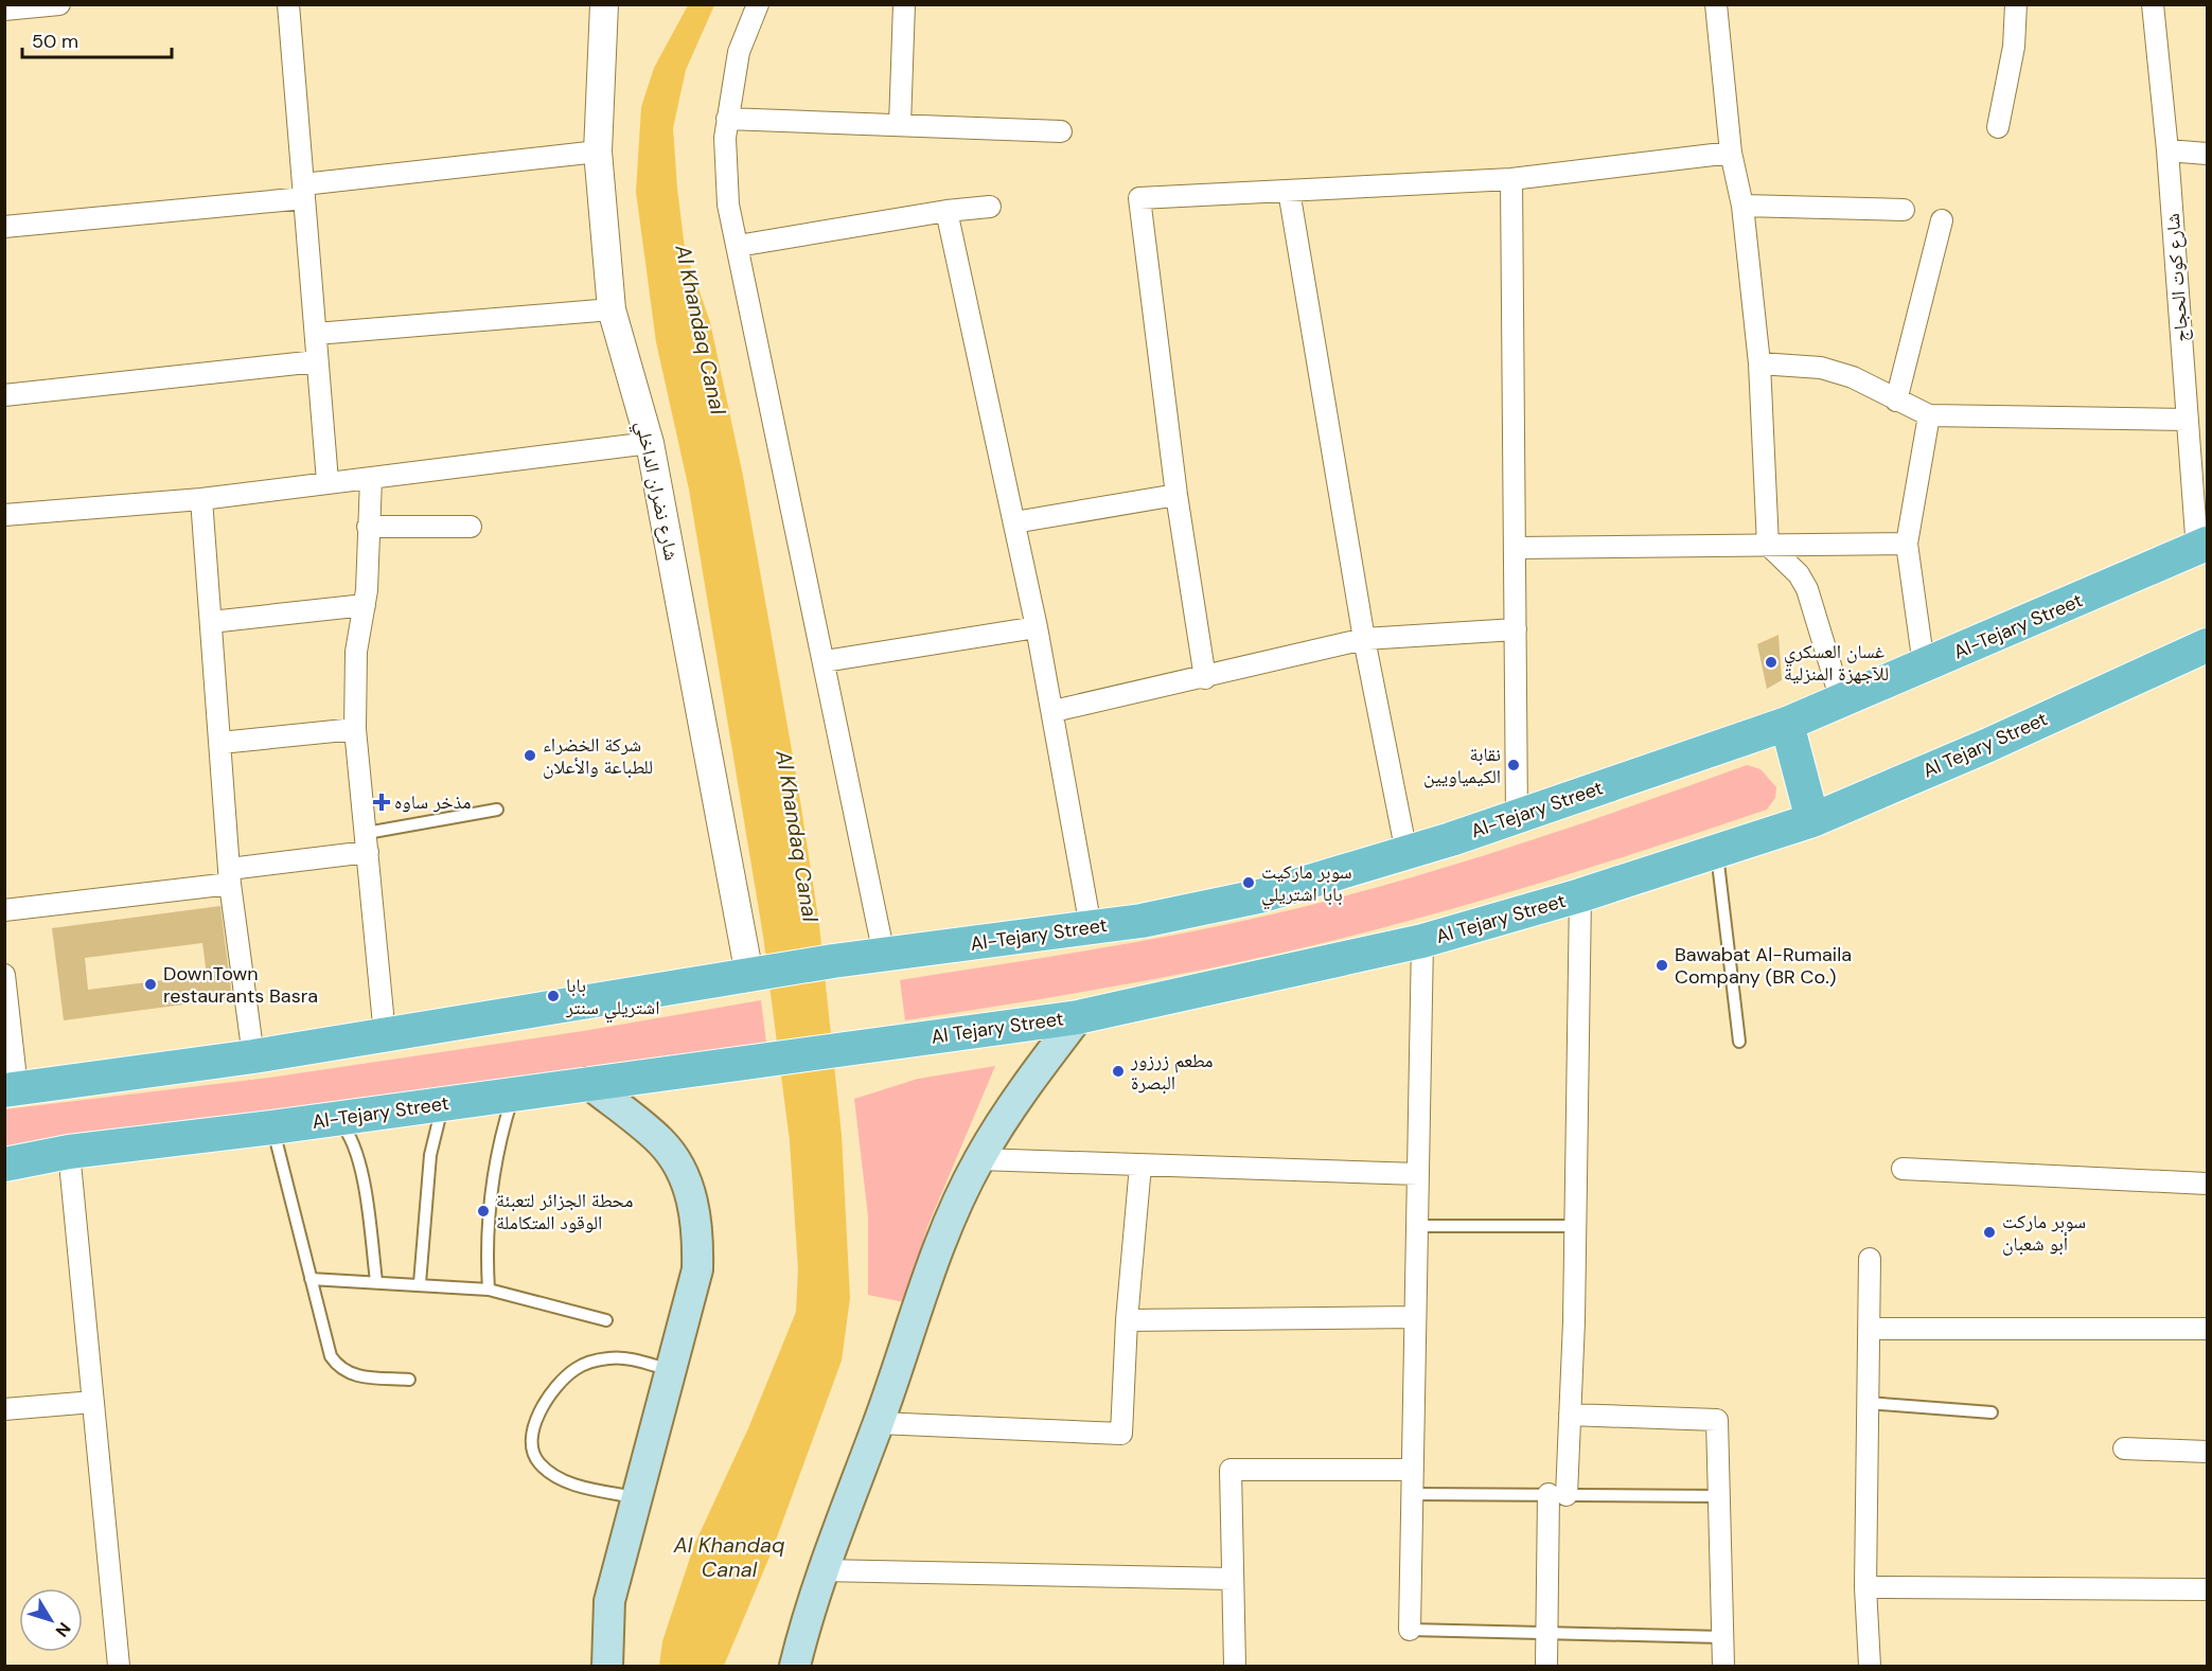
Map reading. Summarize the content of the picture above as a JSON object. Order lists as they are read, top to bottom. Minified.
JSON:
{"streets":{"main road":["Al-Tejary Street","Al Tejary Street"],"street":["شارع كوت الحجاج","شارع نضران الداخلي"]},"crossings":[["شارع كوت الحجاج","Al-Tejary Street"],["شارع نضران الداخلي","Al-Tejary Street"],["Al-Tejary Street","Al Tejary Street"]],"water":["Al Khandaq Canal"],"places":{"other":["غسان العسكري للآجهزة المنزلية","شركة الخضراء للطباعة والأعلان","نقابة الكيمياويين","سوبر ماركيت بابا اشتريلي","Bawabat Al-Rumaila Company (BR Co.)","DownTown restaurants Basra","بابا اشتريلي سنتر","مطعم زرزور البصرة","محطة الجزائر لتعبئة الوقود المتكاملة","سوبر ماركت أبو شعبان"],"health":["مذخر ساوه"]},"scale_bar":"50 m","north":"bottom right"}
